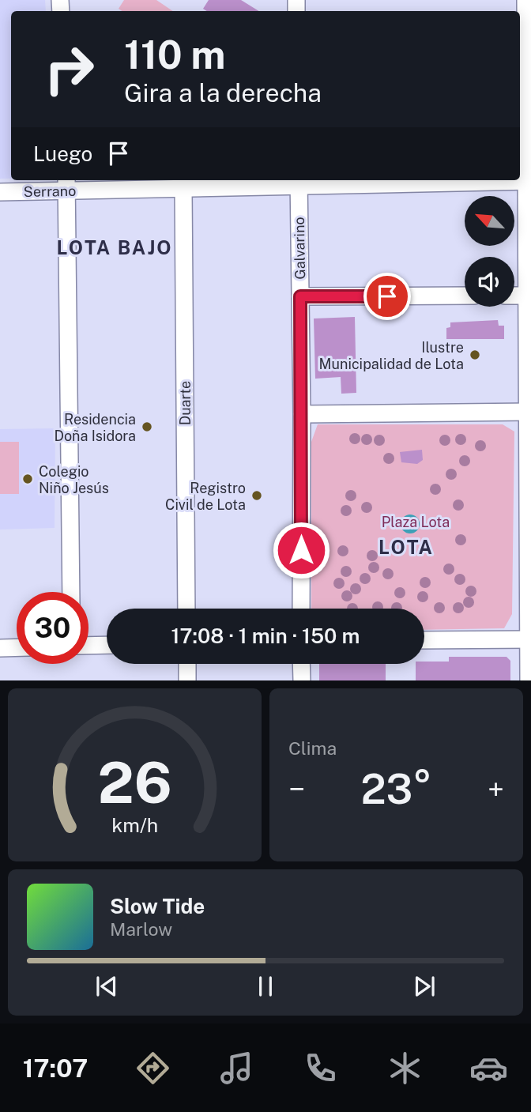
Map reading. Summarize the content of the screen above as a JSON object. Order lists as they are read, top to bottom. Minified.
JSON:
{"streets":{"street":["Serrano","Galvarino","Duarte"]},"crossings":[["Serrano","Galvarino"],["Serrano","Duarte"]],"districts":["LOTA BAJO","LOTA"],"parks":["Plaza Lota"],"places":["Ilustre Municipalidad de Lota","Residencia Doña Isidora","Colegio Niño Jesús","Registro Civil de Lota"],"north":"top left","page":{"turn":["110 m","Gira a la derecha"],"then":"Luego","limit":"30","trip":"17:08 · 1 min · 150 m","tile":"Clima","heat":["−","23°","+"],"song":["Slow Tide","Marlow"],"tabs":"17:07","gauge":["26","km/h"]}}
